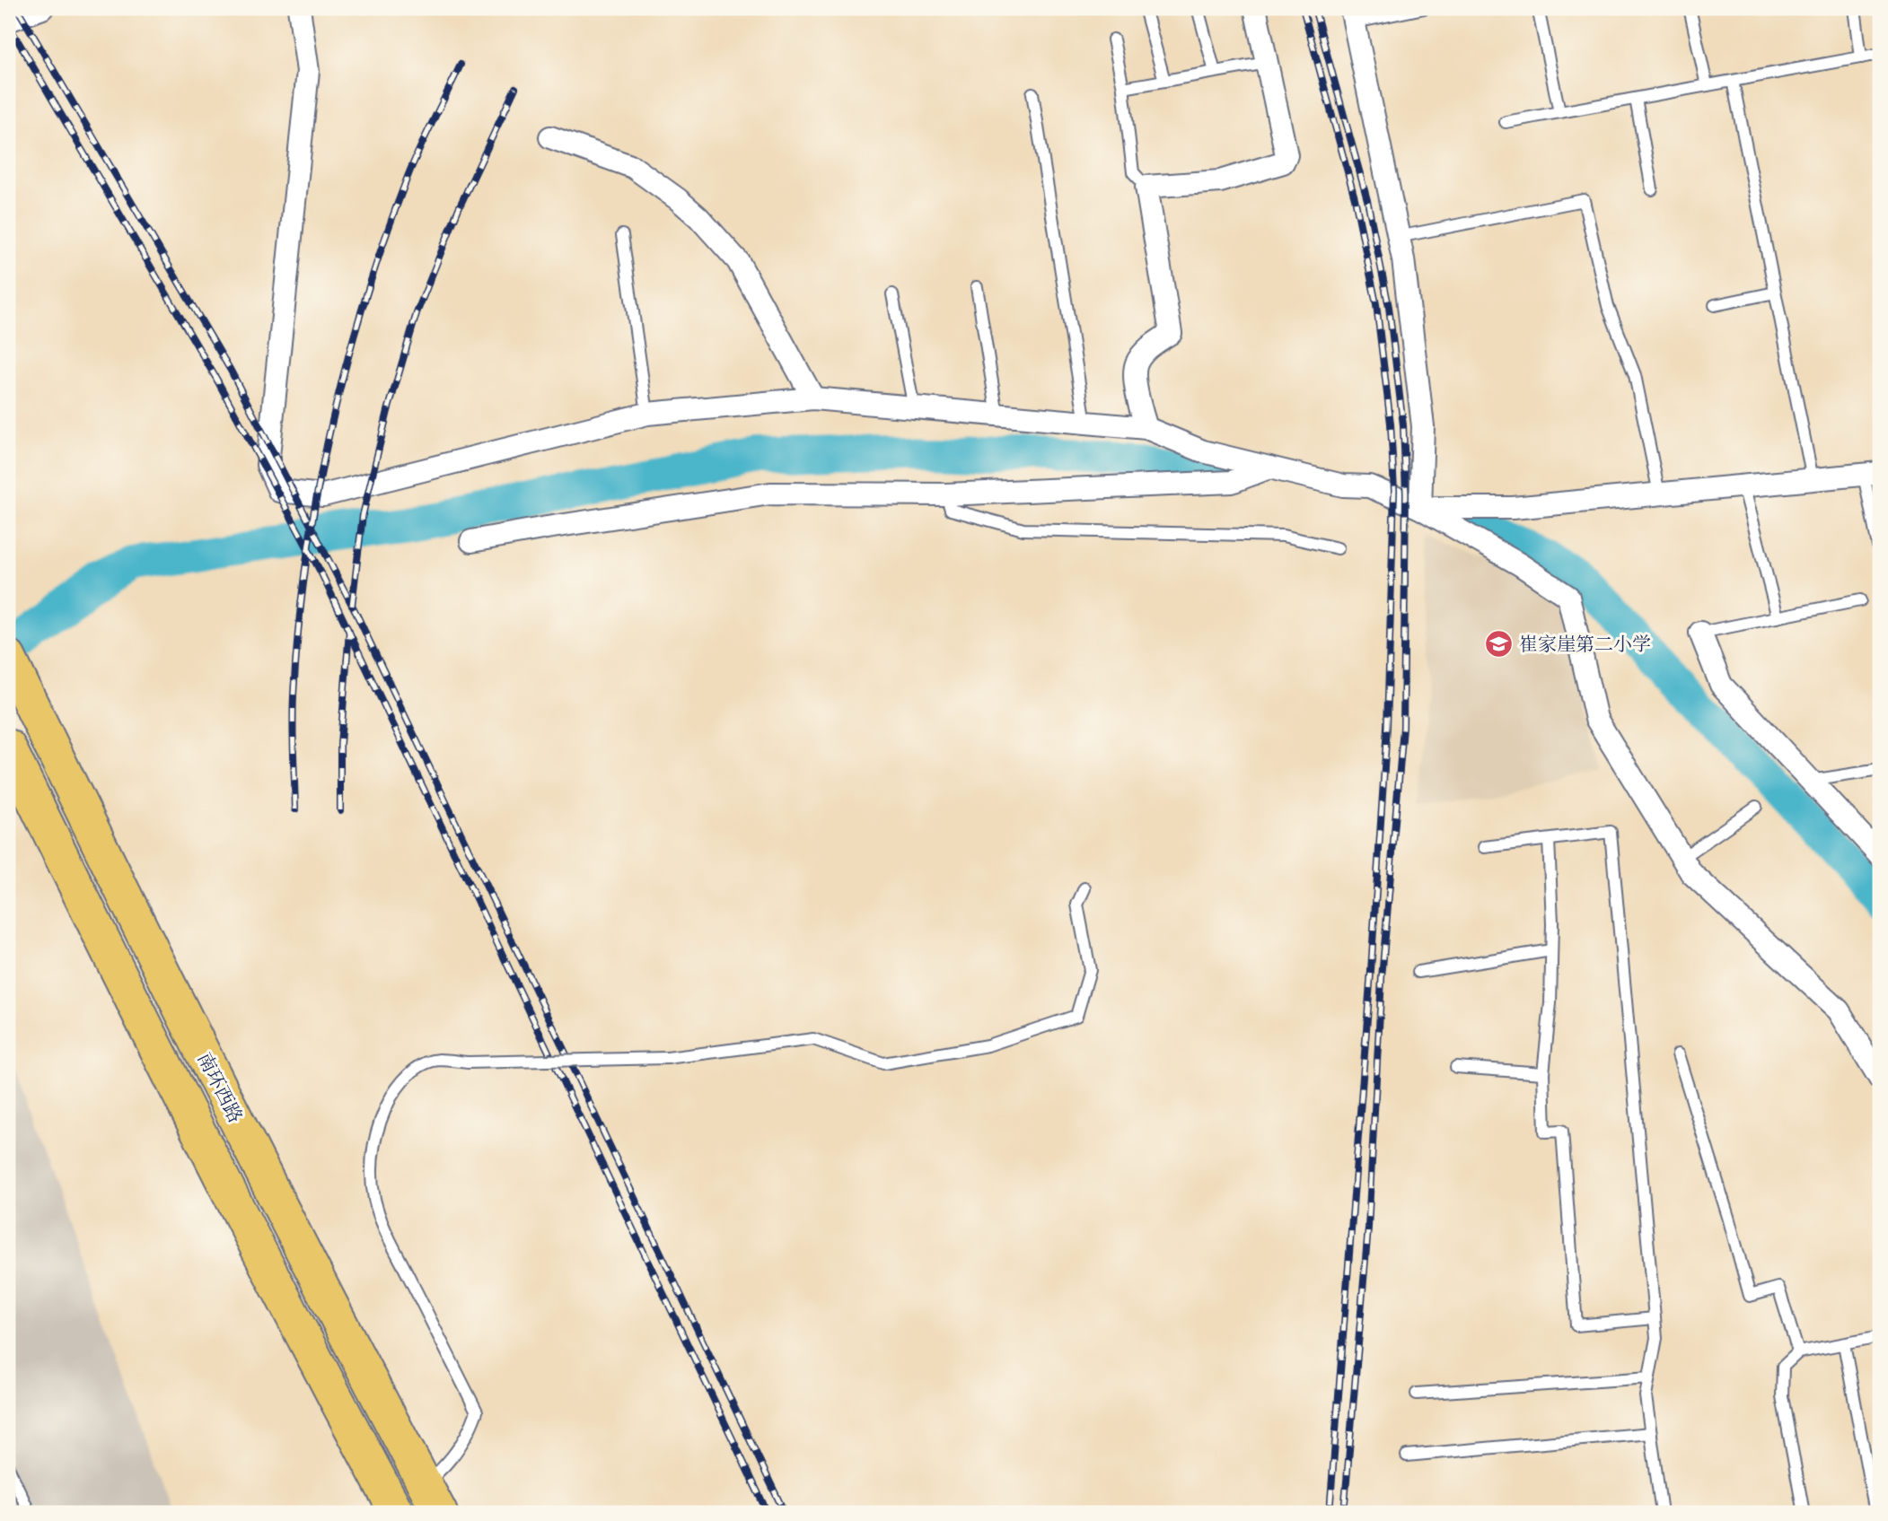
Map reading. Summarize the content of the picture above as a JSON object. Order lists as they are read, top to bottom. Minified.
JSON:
{"streets":{"highway":["南环西路"]},"places":{"school or university":["崔家崖第二小学"]}}
